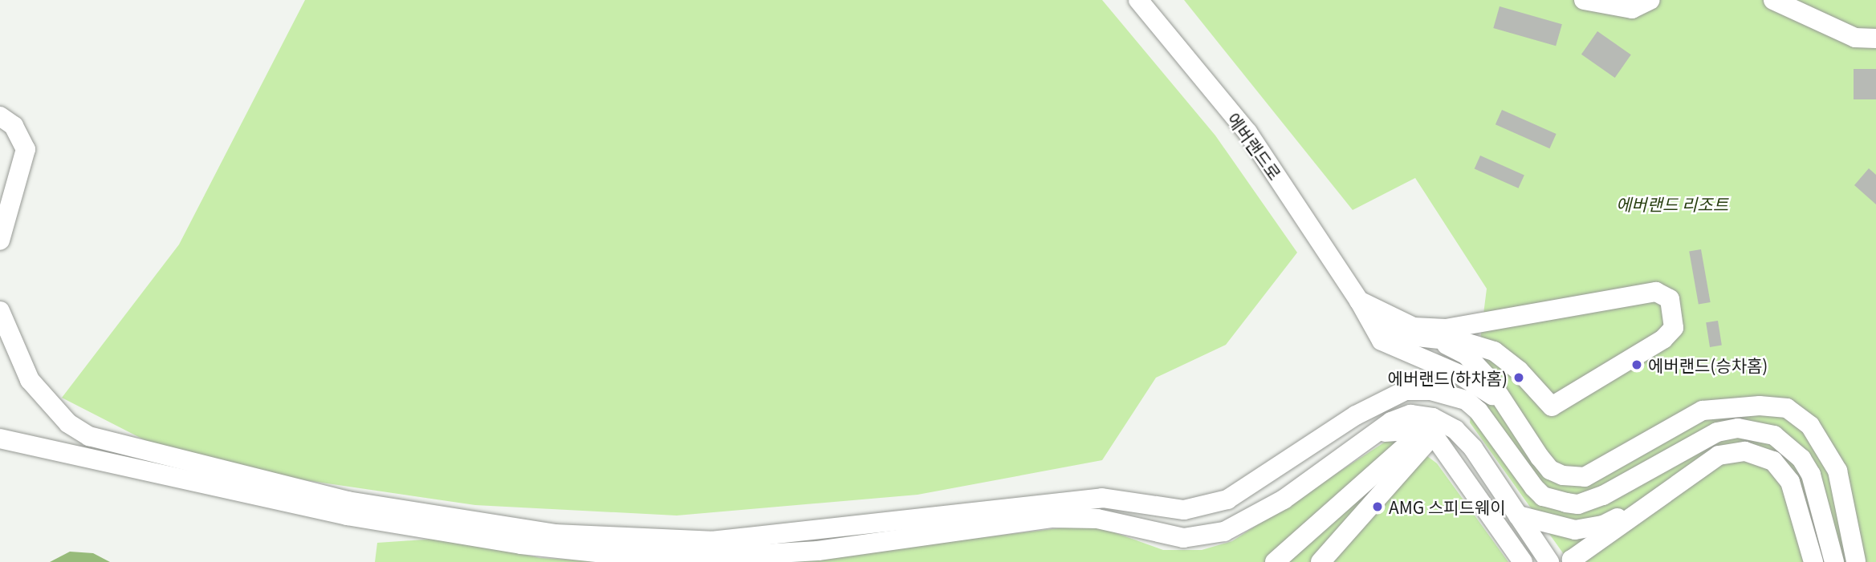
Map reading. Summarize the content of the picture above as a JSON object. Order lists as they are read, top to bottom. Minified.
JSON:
{"streets":{"street":["에버랜드로"]},"parks":["에버랜드 리조트"],"places":["에버랜드(승차홈)","에버랜드(하차홈)","AMG 스피드웨이"]}
